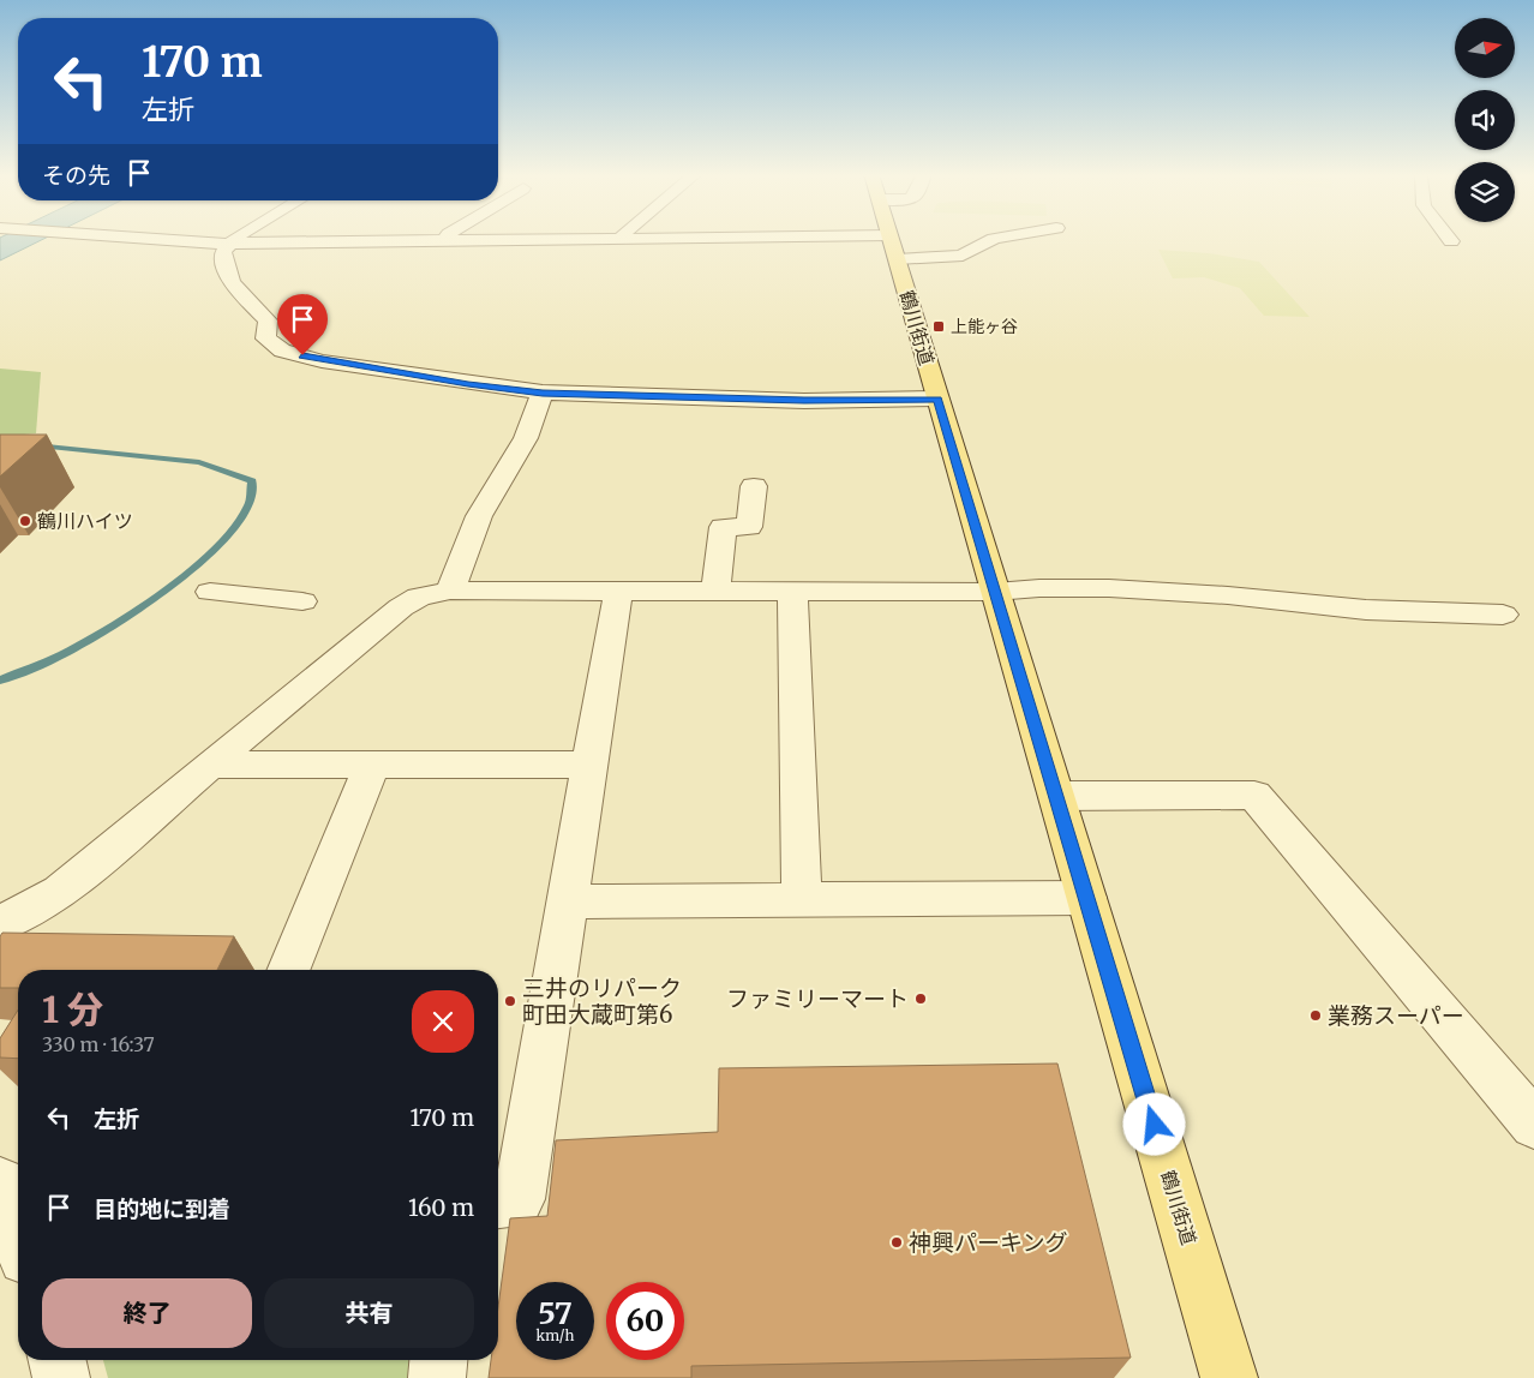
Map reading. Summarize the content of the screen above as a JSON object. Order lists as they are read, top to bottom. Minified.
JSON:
{"streets":{"main road":["鶴川街道"]},"places":{"transit":["上能ヶ谷"],"other":["鶴川ハイツ","ファミリーマート","三井のリパーク 町田大蔵町第6","業務スーパー","神興パーキング"]},"north":"right","page":{"turn":["170 m","左折"],"then":"その先","heading":["1 分","330 m · 16:37"],"list":[{"name":"左折","value":"170 m"},{"name":"目的地に到着","value":"160 m"}],"buttons":["終了","共有"],"speed":"57 km/h","limit":"60"}}
